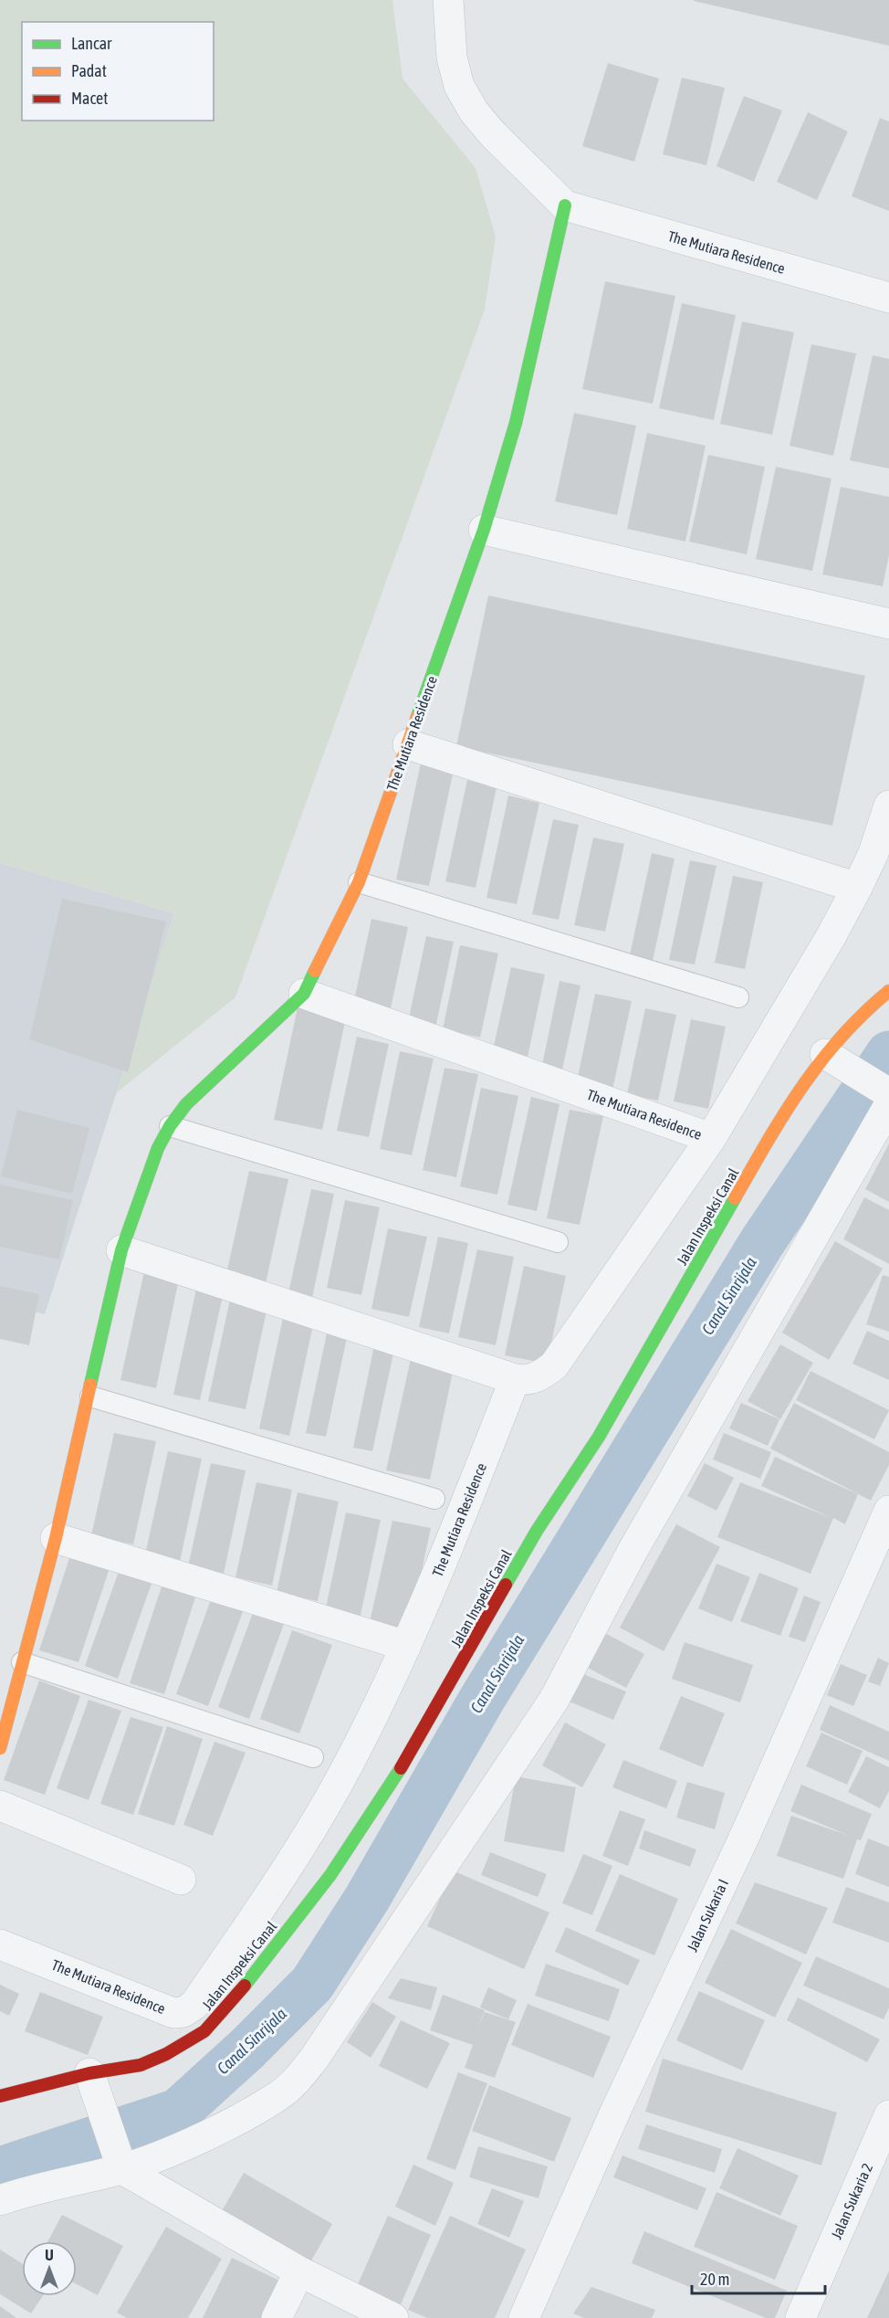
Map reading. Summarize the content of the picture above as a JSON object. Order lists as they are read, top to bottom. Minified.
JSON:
{"streets":{"street":["The Mutiara Residence","Jalan Inspeksi Canal","Jalan Sukaria I","Jalan Sukaria 2"]},"water":["Canal Sinrijala"],"legend":["Lancar","Padat","Macet"],"scale_bar":"20 m","north":"top"}
